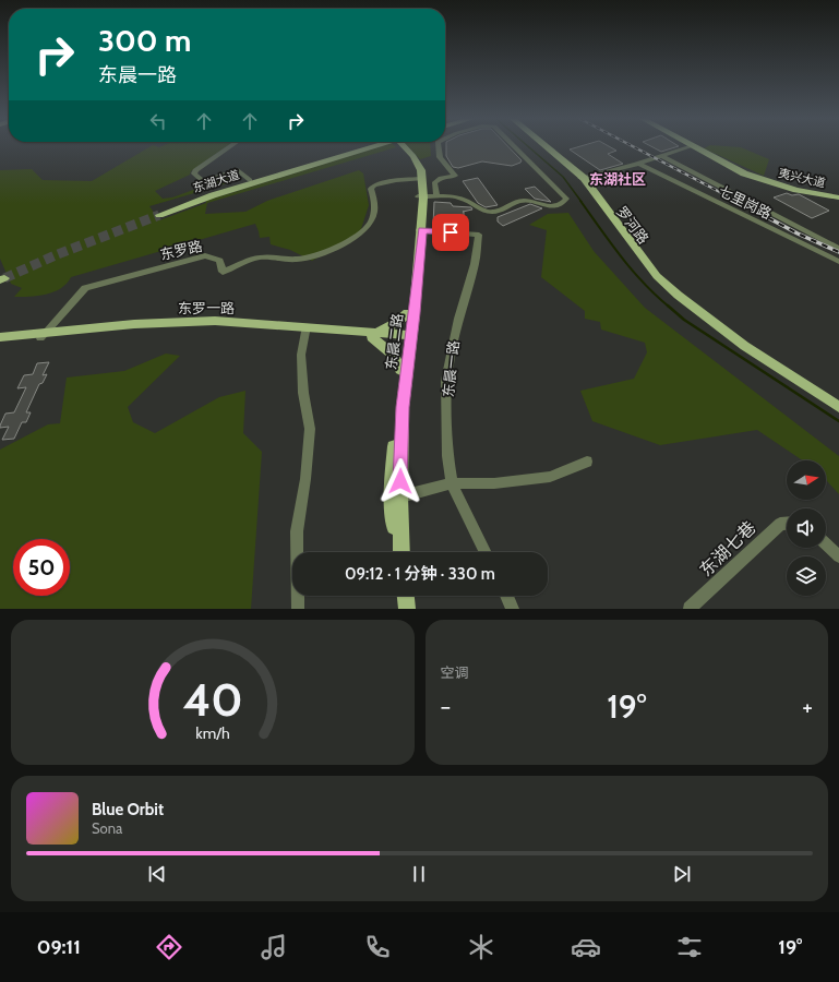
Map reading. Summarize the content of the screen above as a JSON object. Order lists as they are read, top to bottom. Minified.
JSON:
{"streets":{"main road":["夷兴大道","东湖大道","罗河路","东罗一路","东晨二路"],"street":["七里岗路","东罗路","东晨一路","东湖七巷"]},"crossings":[["东罗路","东罗一路"],["东罗路","东晨二路"],["东罗一路","东晨二路"],["东晨二路","东晨一路"]],"districts":["东湖社区"],"north":"right","page":{"turn":["300 m","东晨一路"],"limit":"50","trip":"09:12 · 1 分钟 · 330 m","tile":"空调","heat":["−","19°","+"],"song":["Blue Orbit","Sona"],"tabs":["09:11","19°"],"gauge":["40","km/h"]}}
